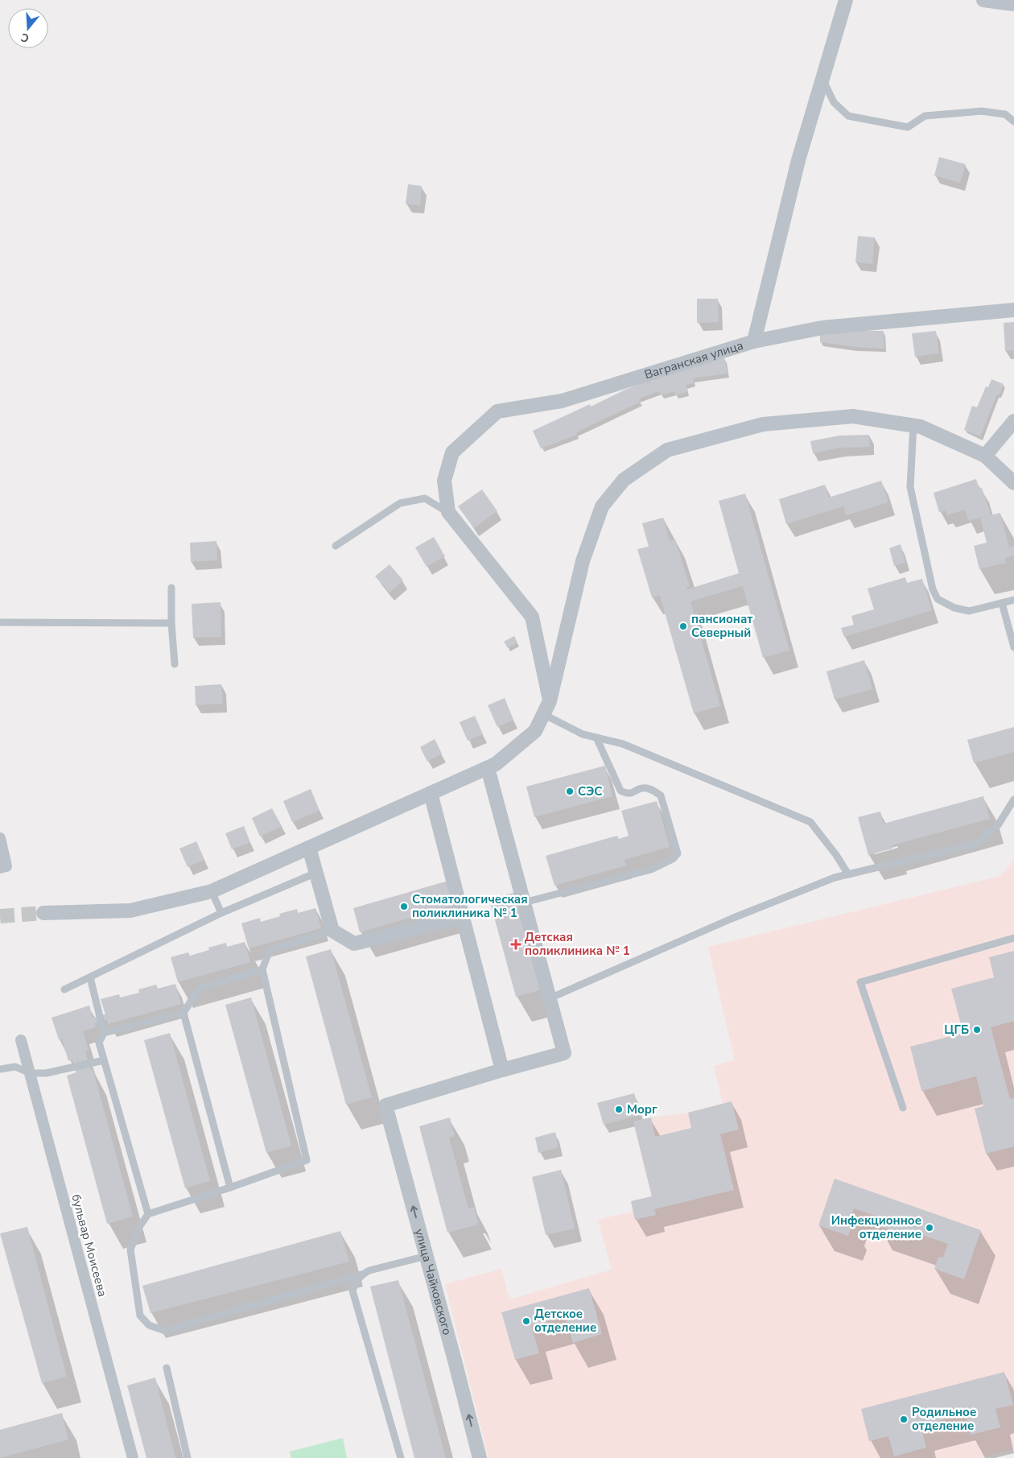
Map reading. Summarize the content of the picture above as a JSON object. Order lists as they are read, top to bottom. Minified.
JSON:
{"streets":{"street":["Вагранская улица","бульвар Моисеева","улица Чайковского"]},"places":{"other":["пансионат Северный","СЭС","Стоматологическая поликлиника № 1","ЦГБ","Морг","Инфекционное отделение","Детское отделение","Родильное отделение"],"health":["Детская поликлиника № 1"]},"north":"bottom"}
